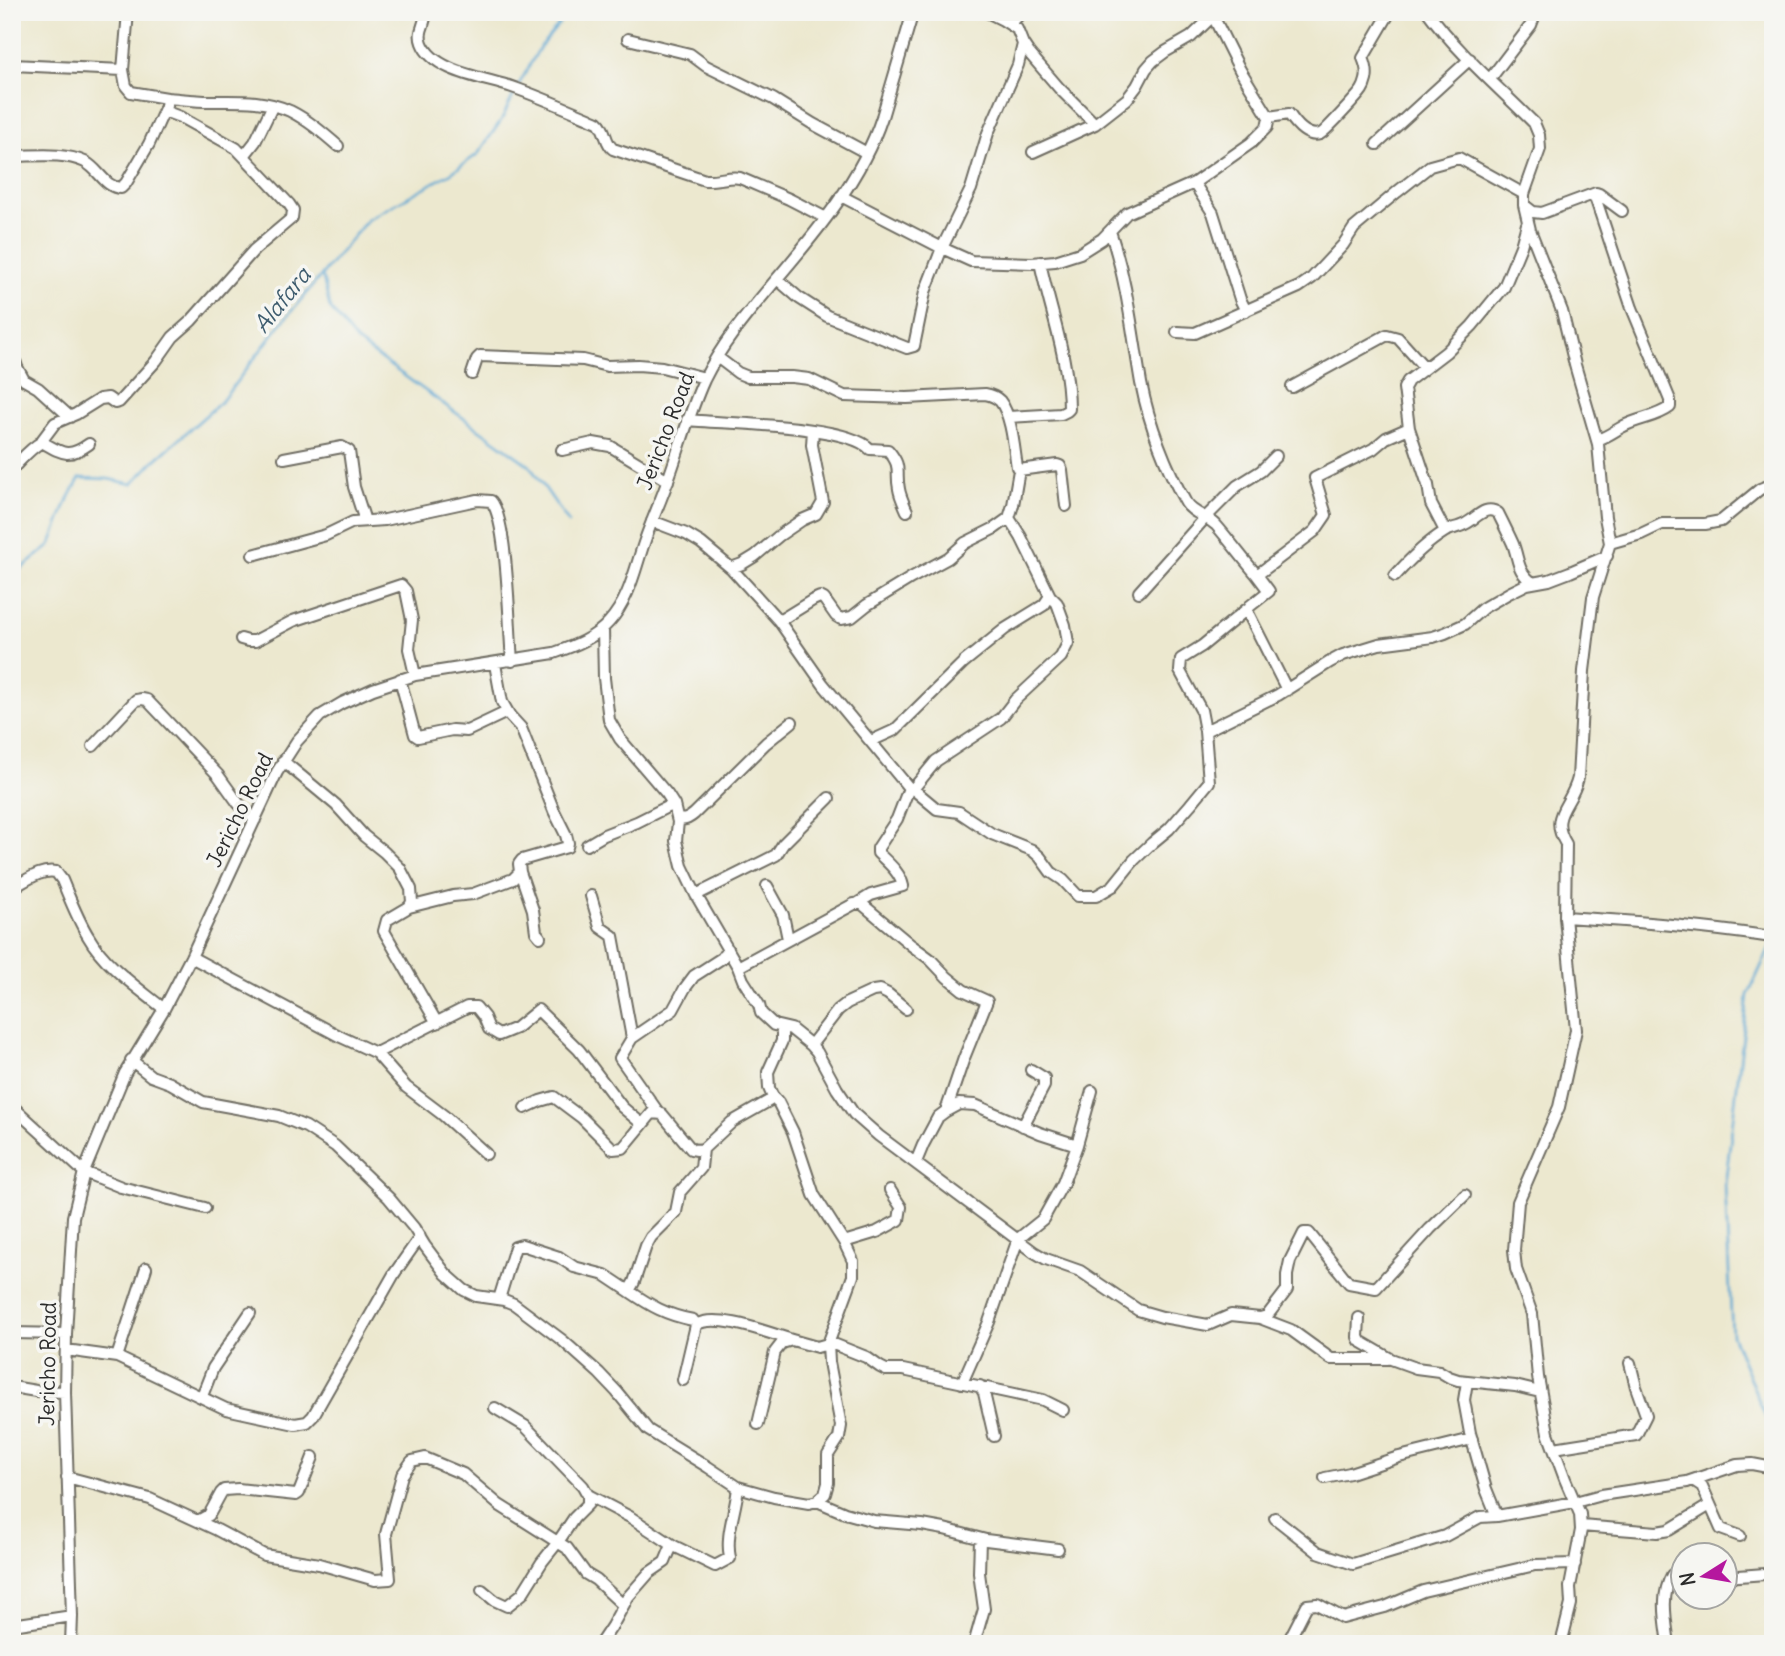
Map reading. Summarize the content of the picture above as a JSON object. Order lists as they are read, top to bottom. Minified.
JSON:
{"streets":{"street":["Jericho Road"]},"water":["Alafara"],"north":"left"}
